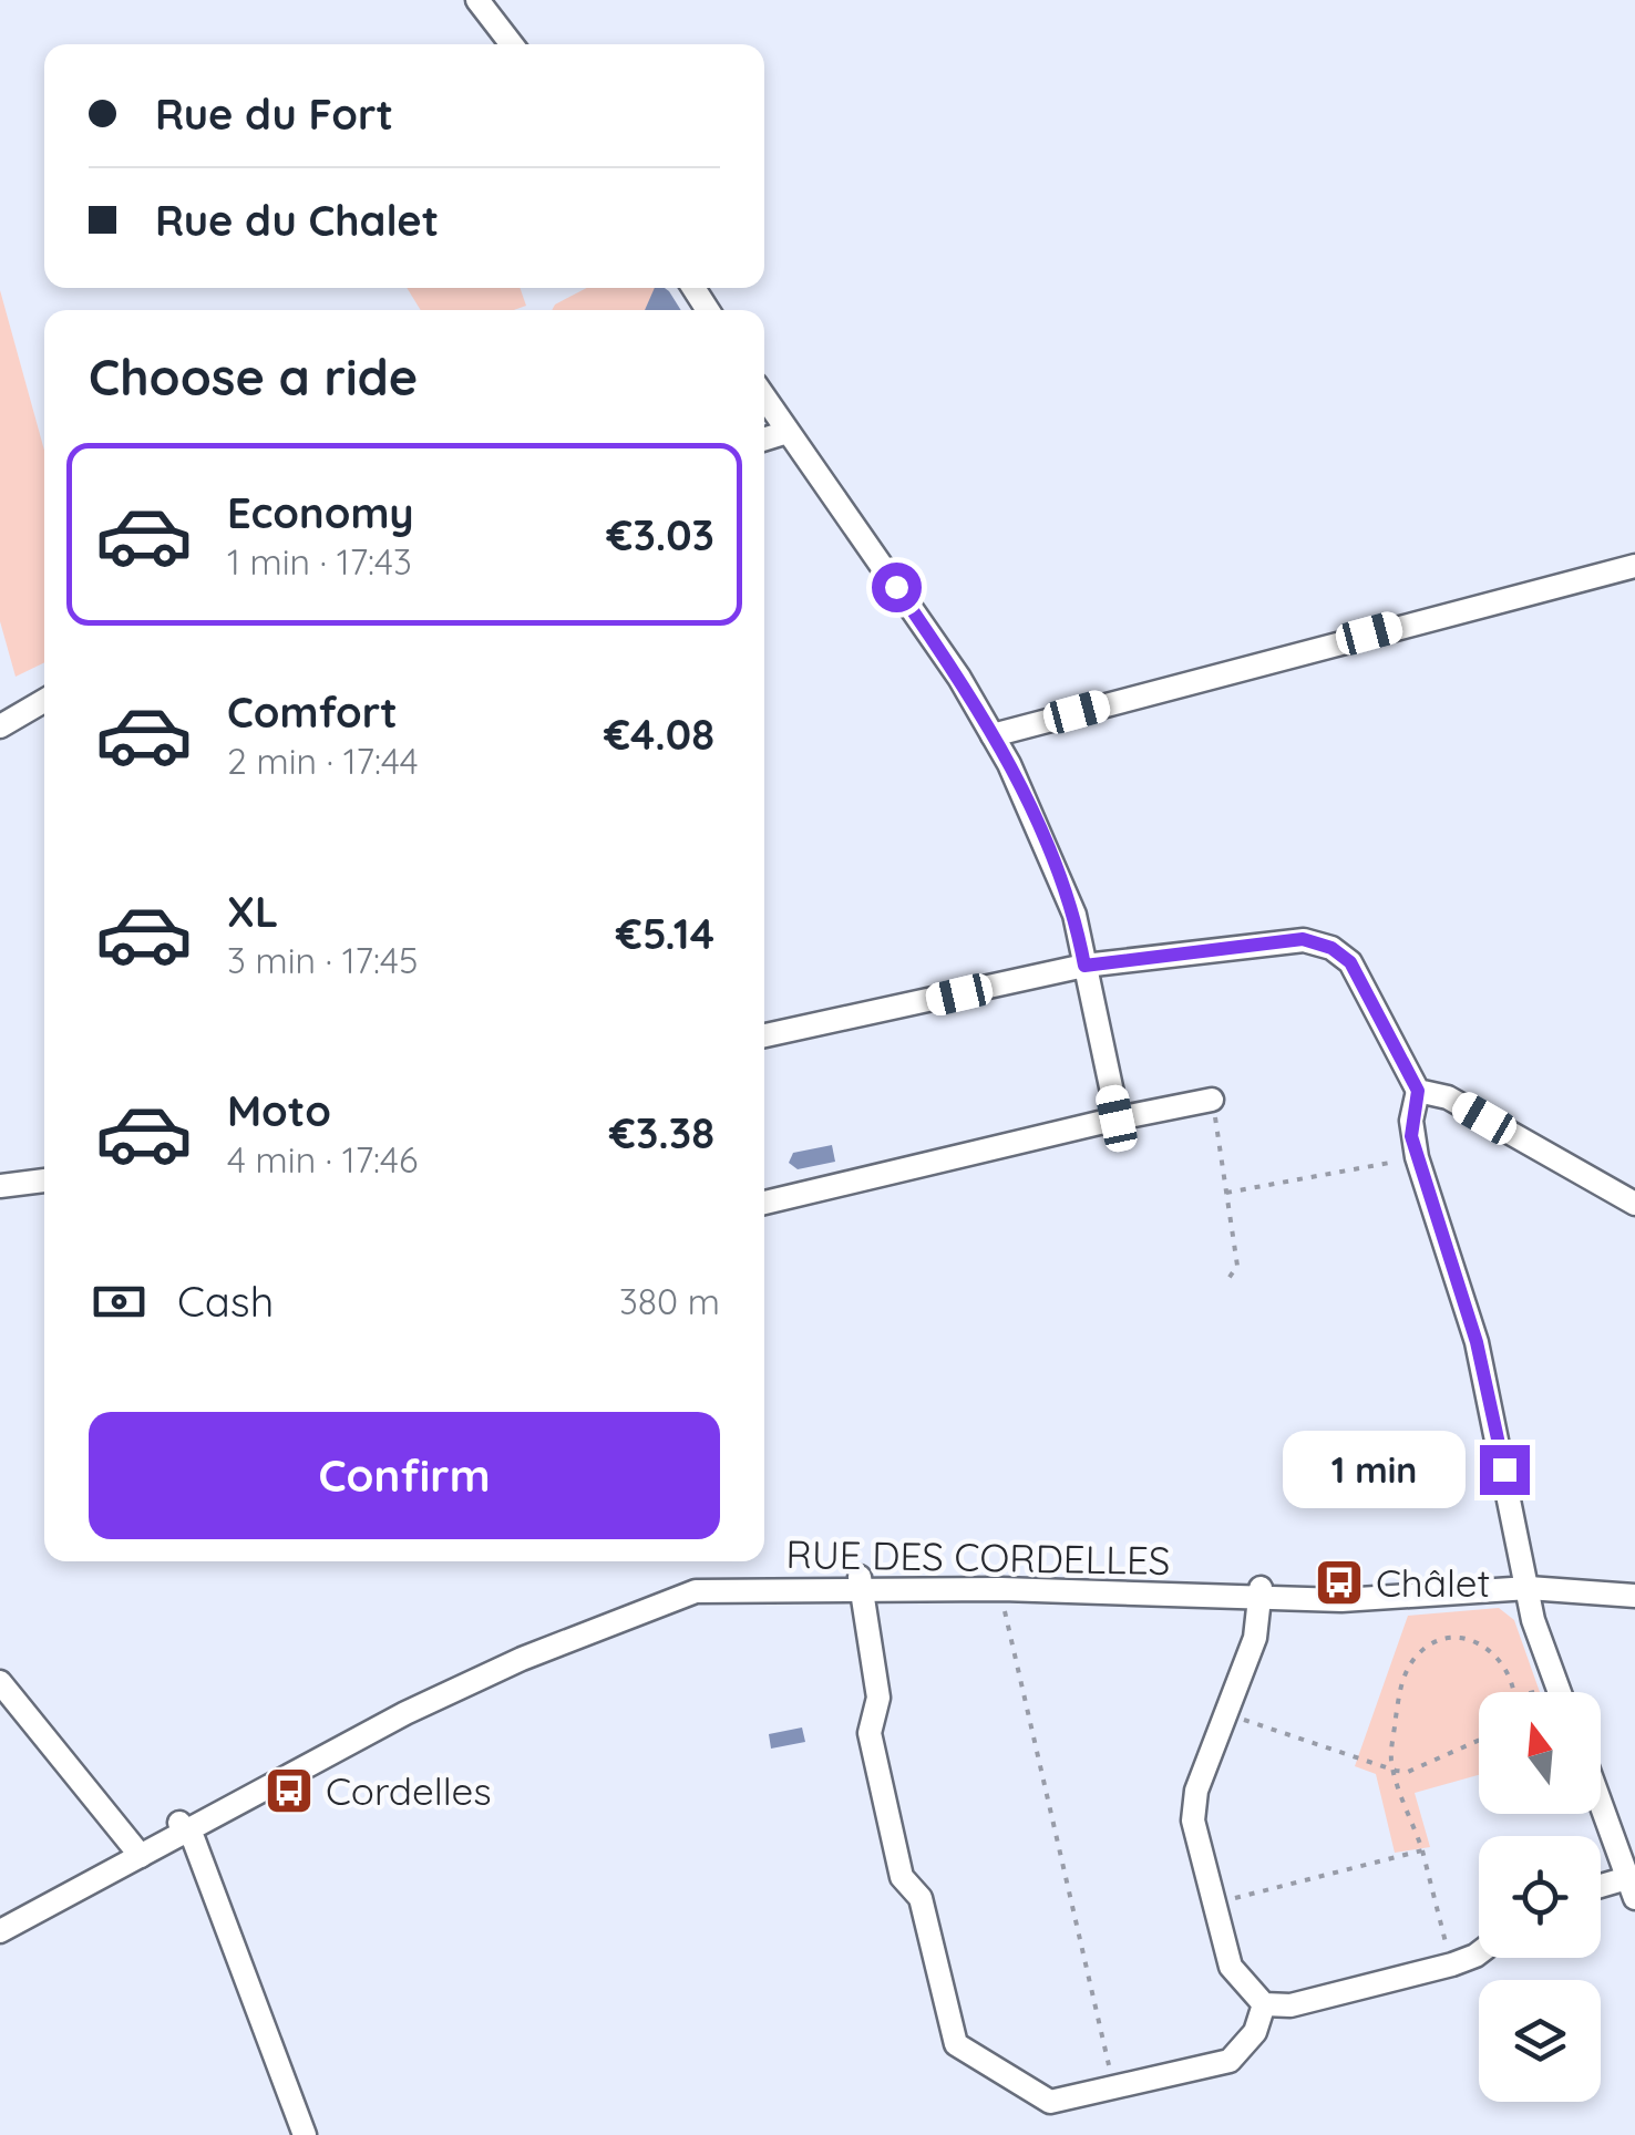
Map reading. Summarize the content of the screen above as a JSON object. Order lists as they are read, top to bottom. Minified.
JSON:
{"streets":{"street":["RUE DES CORDELLES"]},"places":{"bus stop":["Châlet","Cordelles"]},"north":"top","page":{"banner":["Rue du Fort","Rue du Chalet"],"heading":"Choose a ride","list":[{"name":"Economy","note":"1 min · 17:43","value":"€3.03"},{"name":"Comfort","note":"2 min · 17:44","value":"€4.08"},{"name":"XL","note":"3 min · 17:45","value":"€5.14"},{"name":"Moto","note":"4 min · 17:46","value":"€3.38"}],"pay":["Cash","380 m"],"buttons":"Confirm","bubble":"1 min"}}
